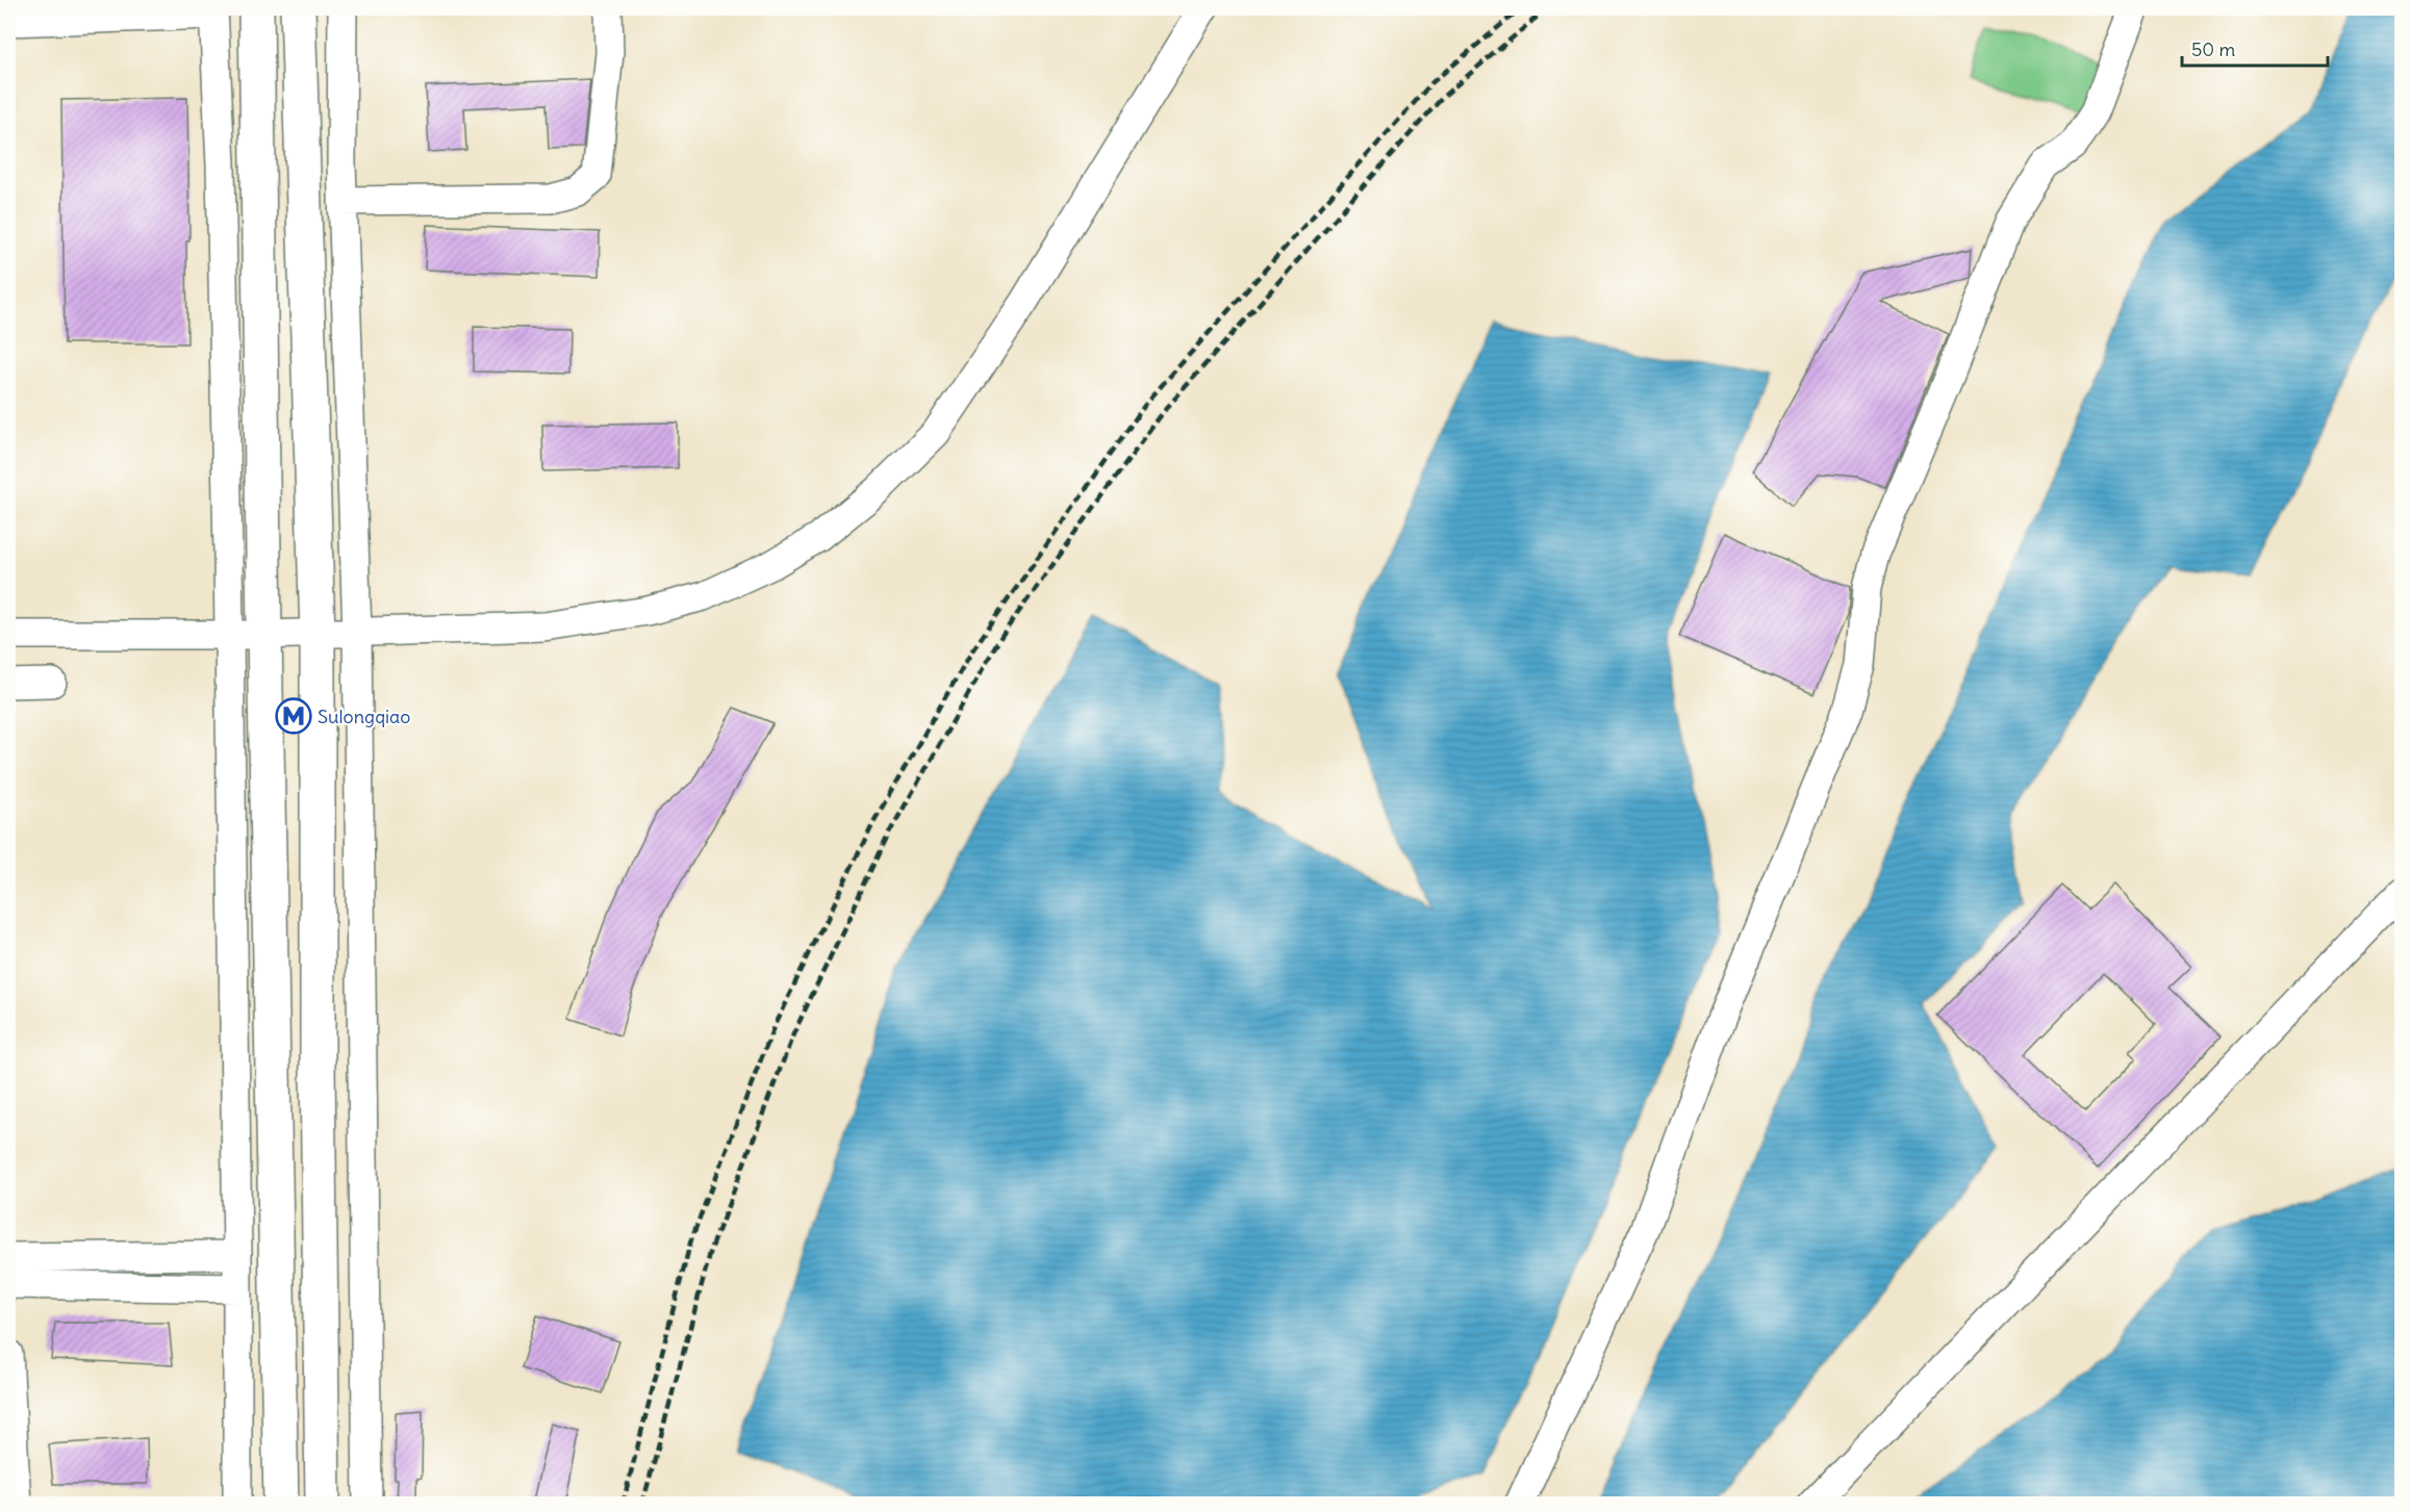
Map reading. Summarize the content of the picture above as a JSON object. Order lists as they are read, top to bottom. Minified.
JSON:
{"places":{"metro station":["Sulongqiao"]},"scale_bar":"50 m"}
